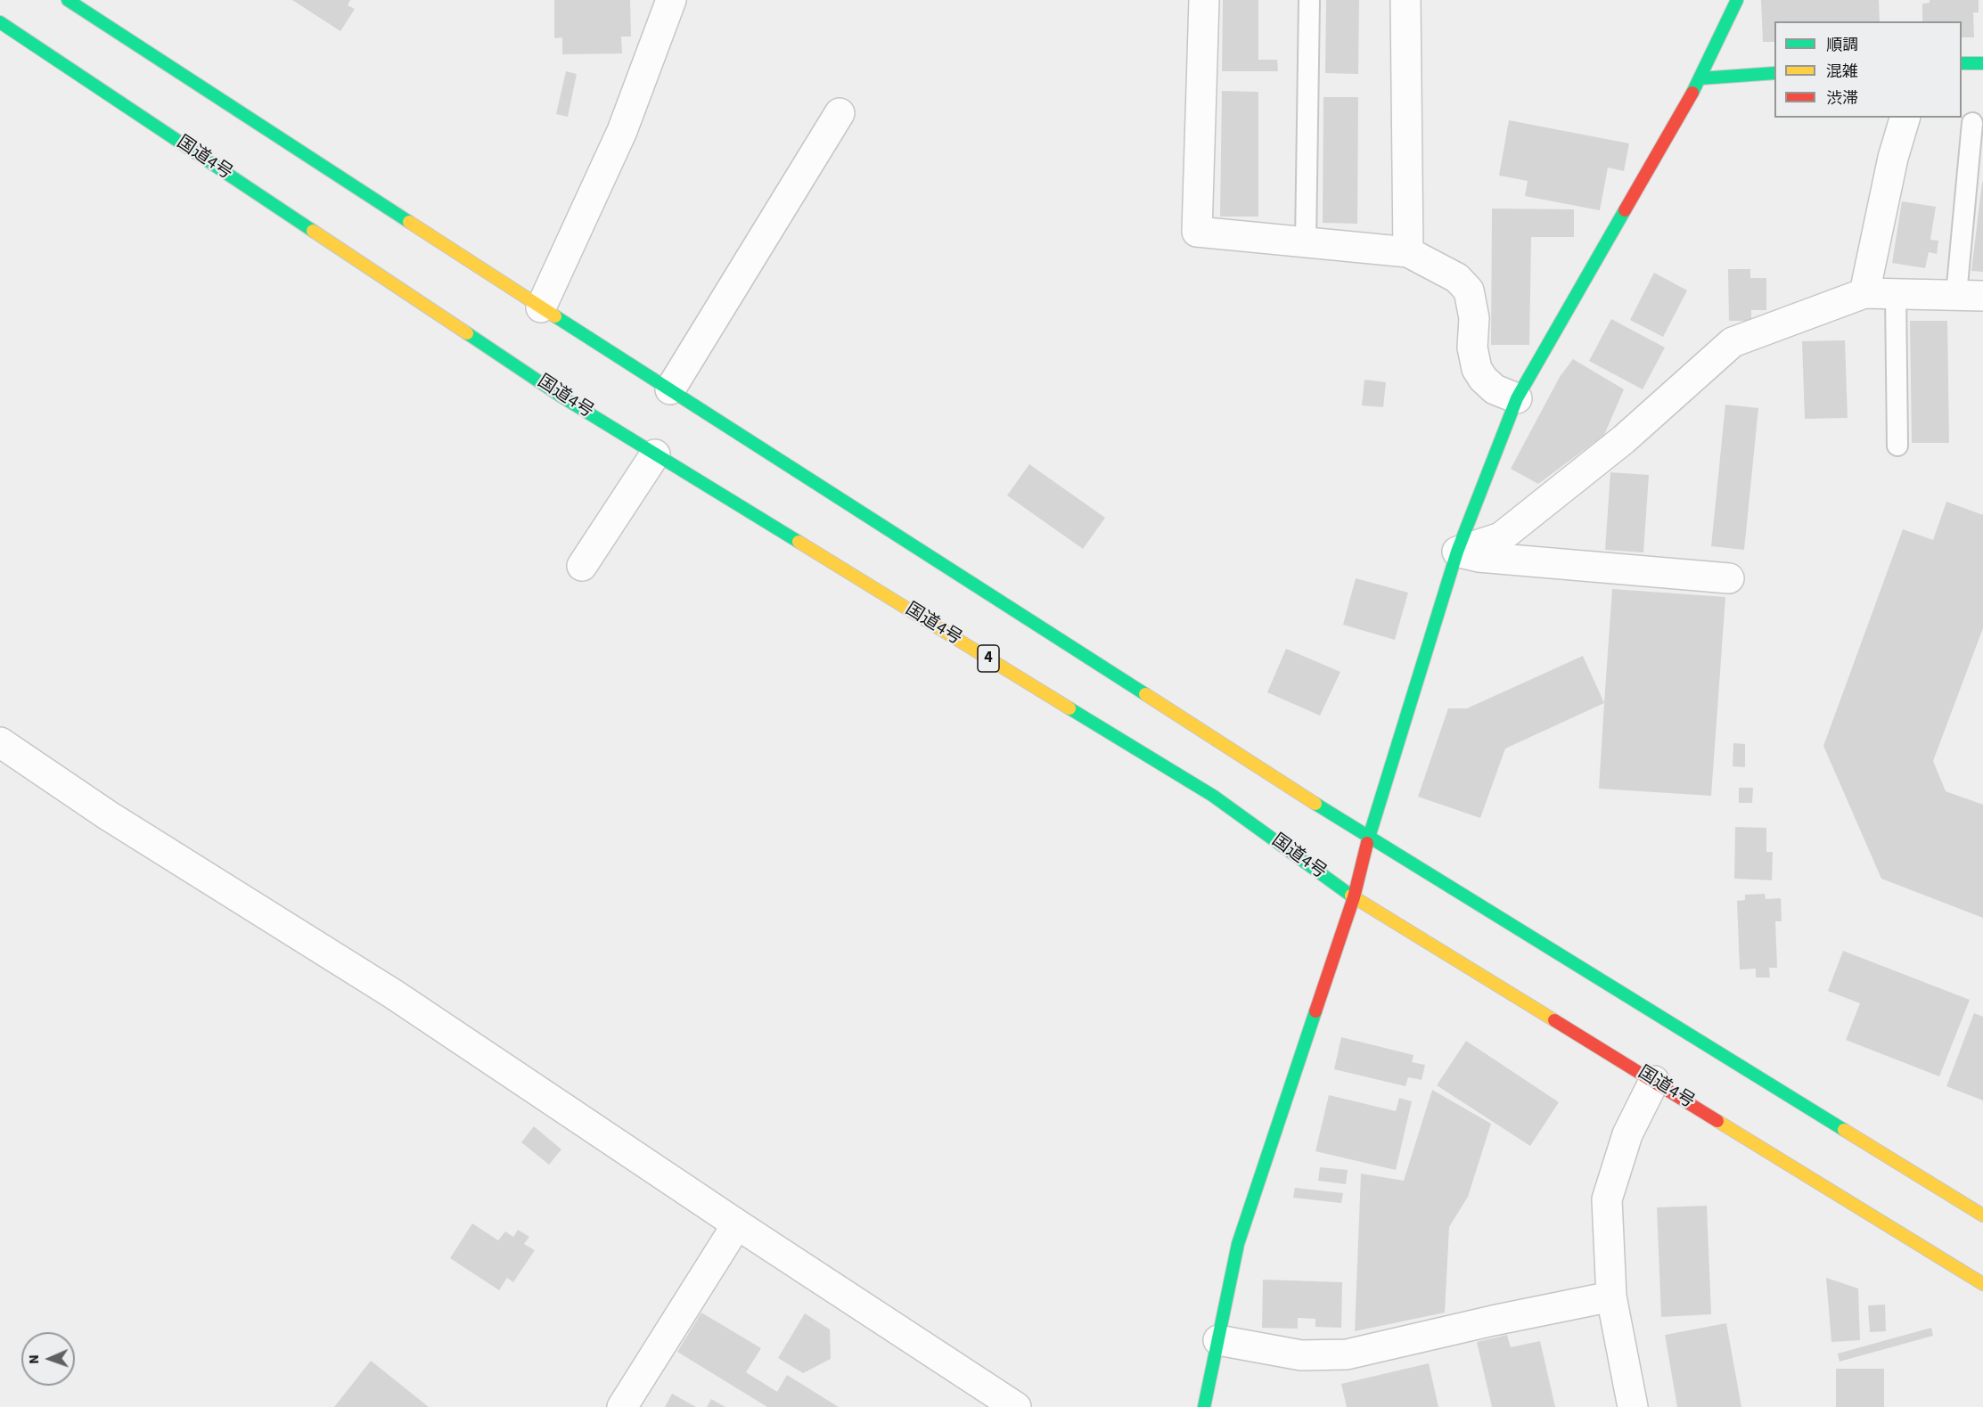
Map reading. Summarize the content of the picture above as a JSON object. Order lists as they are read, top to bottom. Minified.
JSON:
{"streets":{"main road":["国道4号","4"]},"legend":["順調","混雑","渋滞"],"north":"left"}
